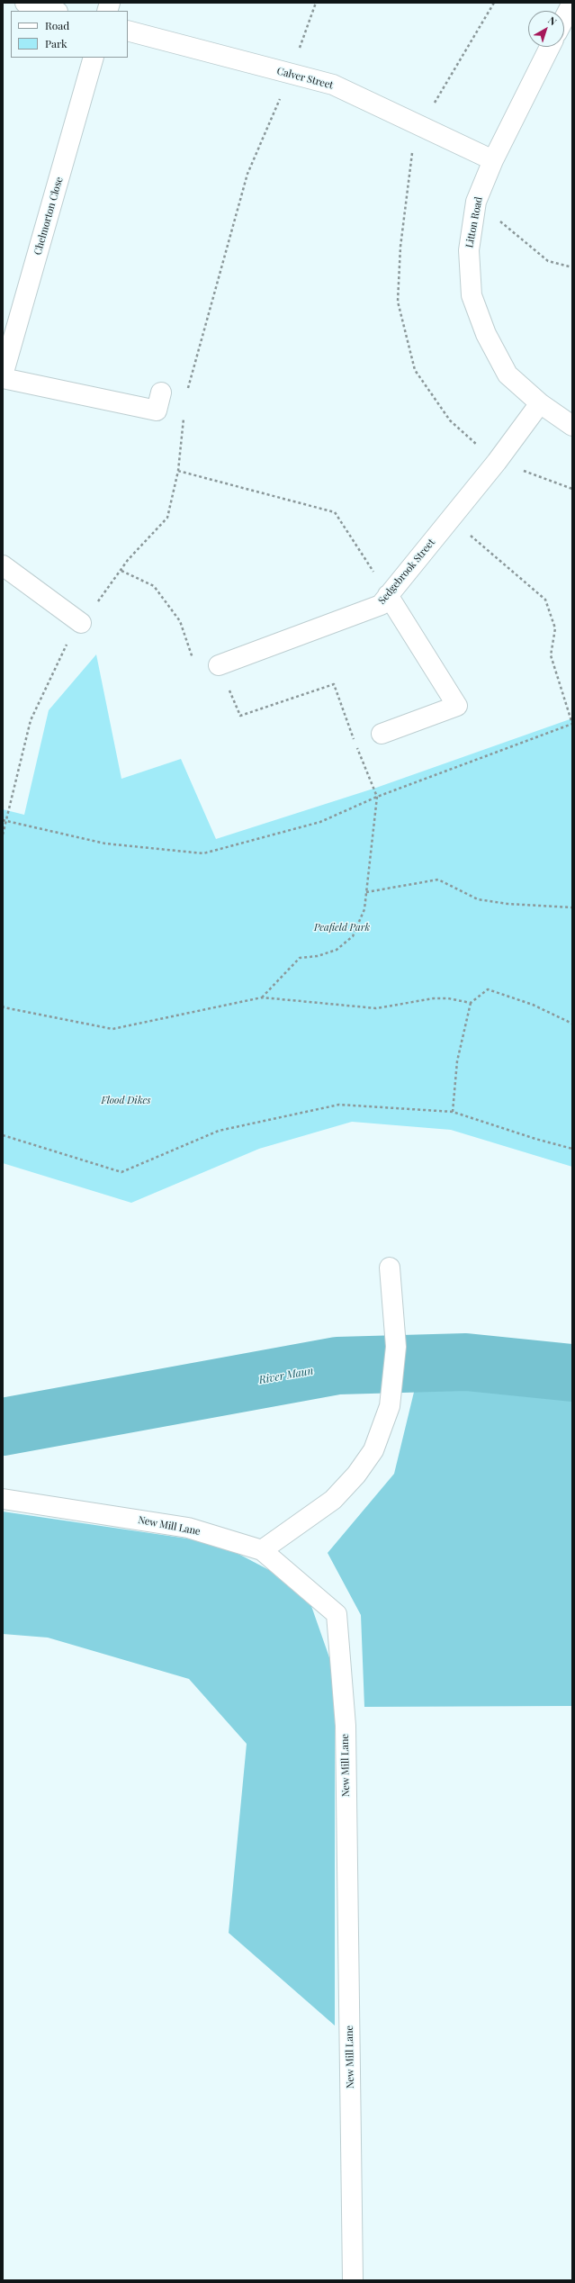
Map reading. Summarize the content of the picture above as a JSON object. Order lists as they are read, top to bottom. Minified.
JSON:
{"streets":{"street":["Calver Street","Chelmorton Close","Litton Road","Sedgebrook Street","New Mill Lane"]},"crossings":[["Calver Street","Litton Road"],["Litton Road","Sedgebrook Street"]],"water":["River Maun"],"parks":["Peafield Park","Flood Dikes"],"legend":["Road","Park"],"north":"top right"}
